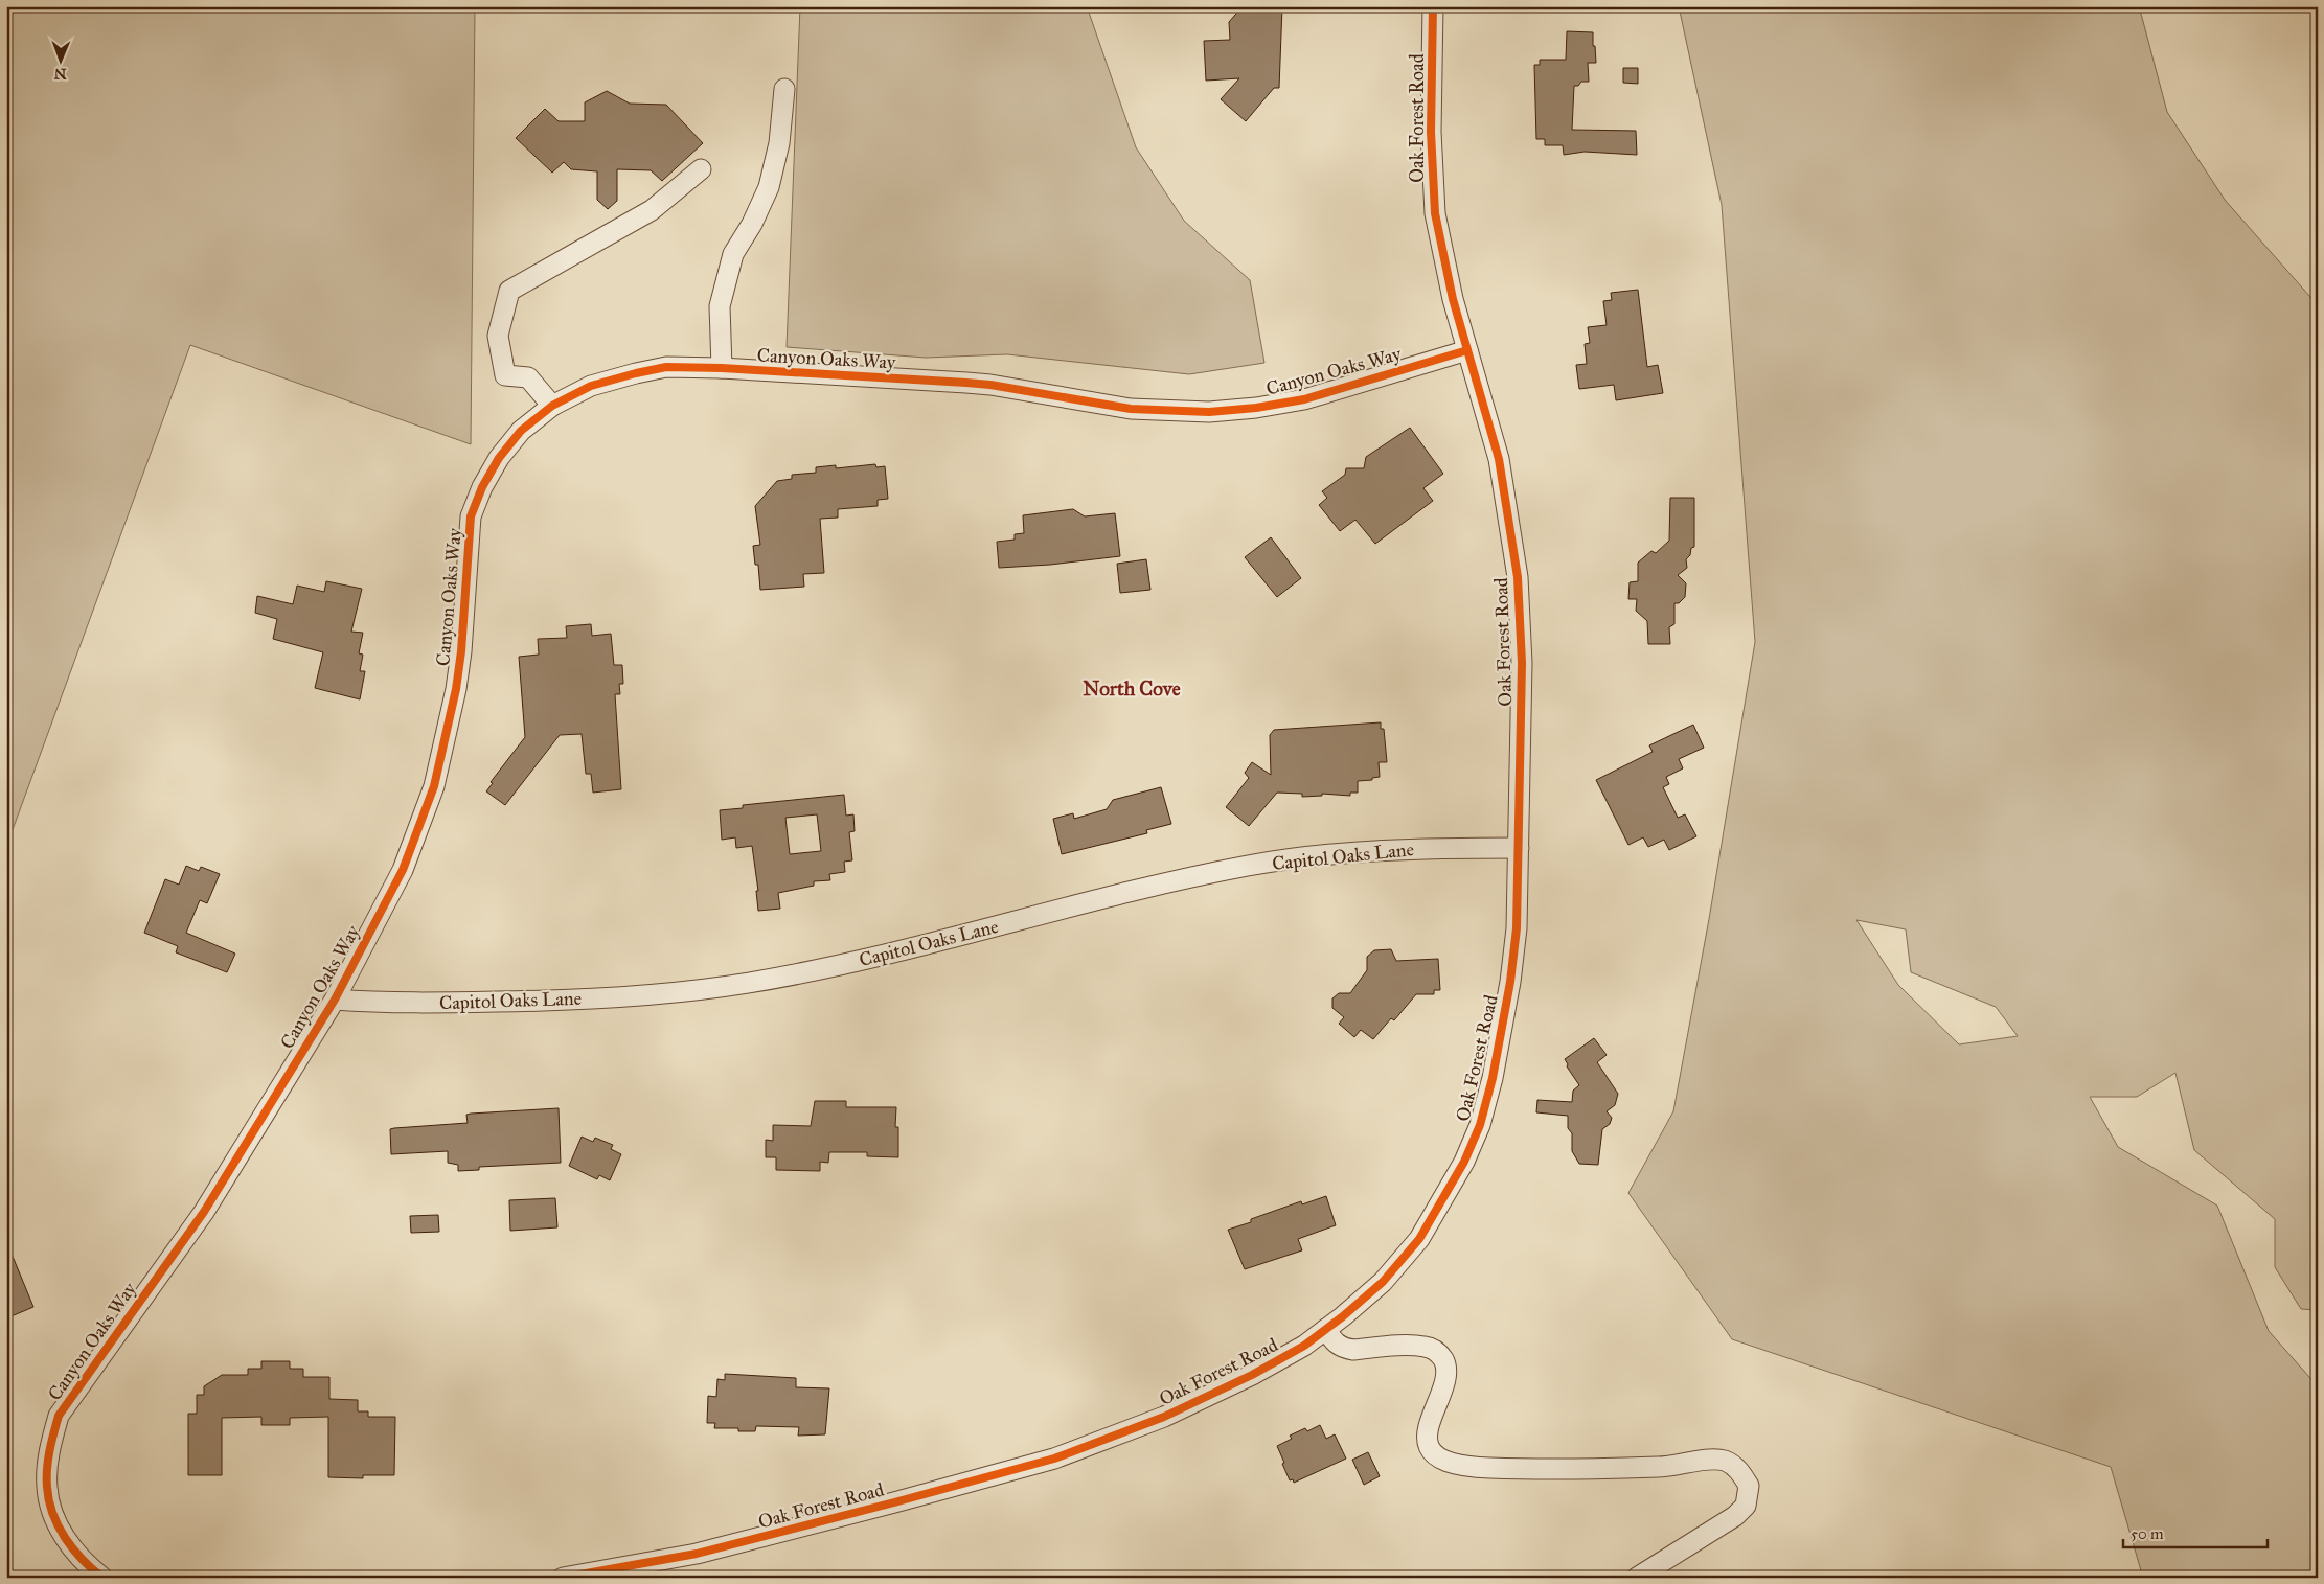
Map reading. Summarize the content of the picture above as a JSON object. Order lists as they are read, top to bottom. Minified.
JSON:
{"streets":{"street":["Oak Forest Road","Canyon Oaks Way","Capitol Oaks Lane"]},"crossings":[["Oak Forest Road","Canyon Oaks Way"],["Oak Forest Road","Capitol Oaks Lane"],["Canyon Oaks Way","Capitol Oaks Lane"]],"districts":["North Cove"],"scale_bar":"50 m","north":"bottom"}
